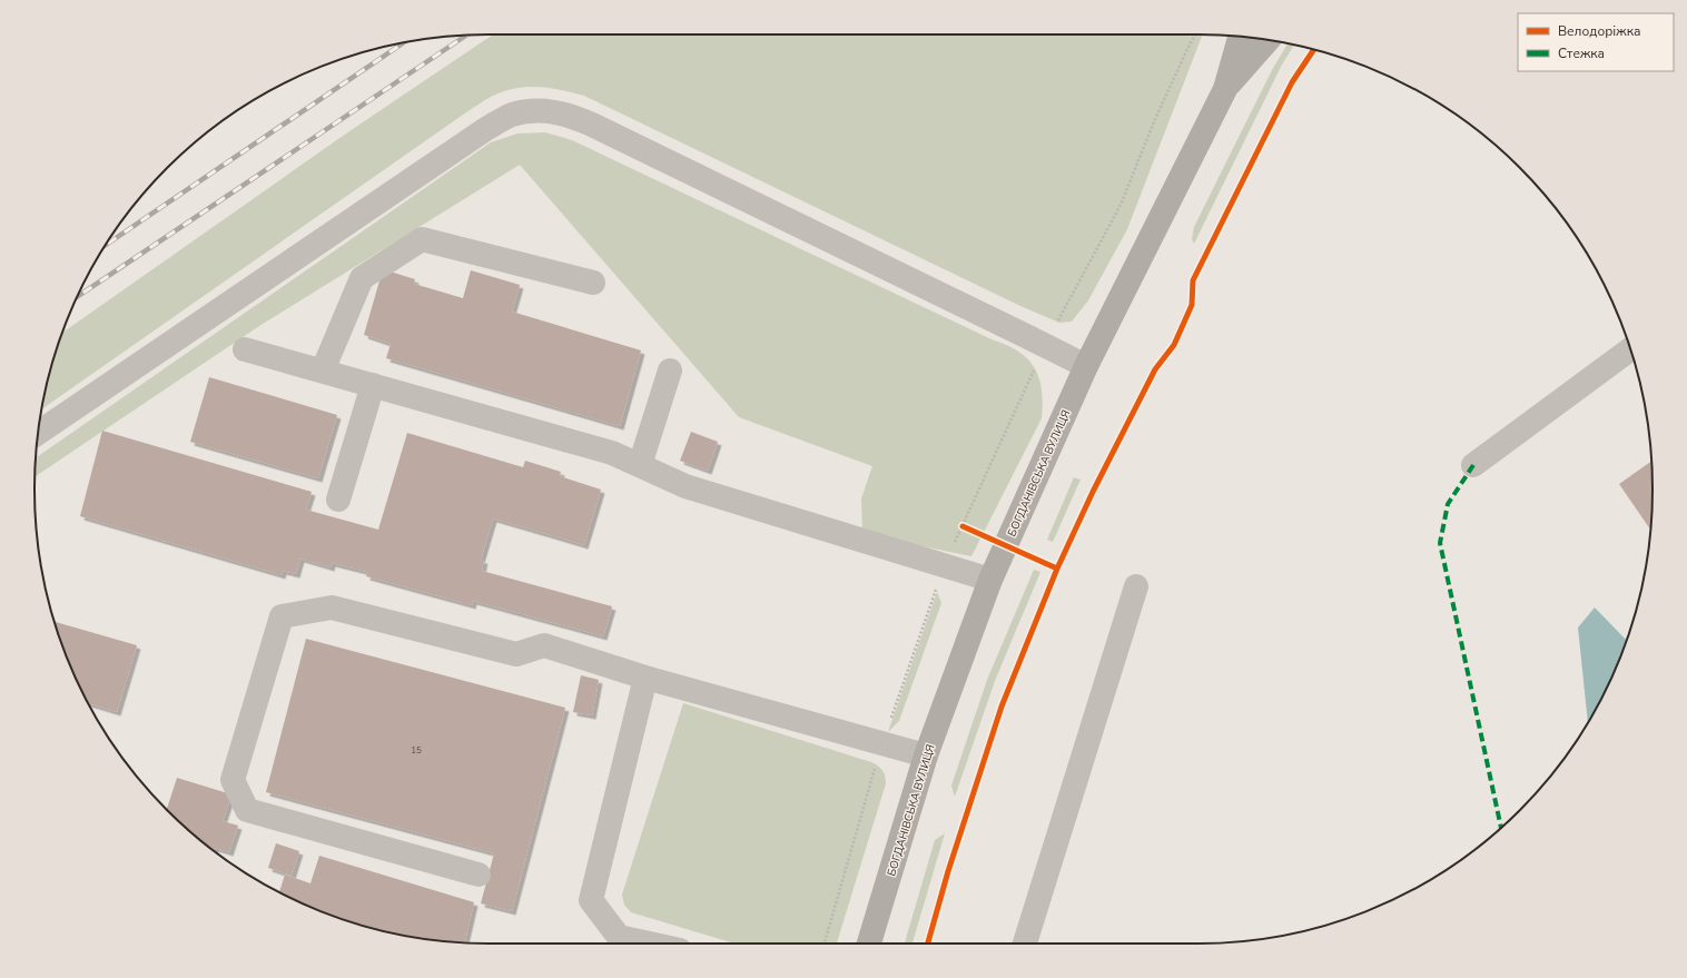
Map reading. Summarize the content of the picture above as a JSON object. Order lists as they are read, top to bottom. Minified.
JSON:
{"streets":{"main road":["БОГДАНІВСЬКА ВУЛИЦЯ"]},"house_numbers":["15"],"legend":["Велодоріжка","Стежка"]}
